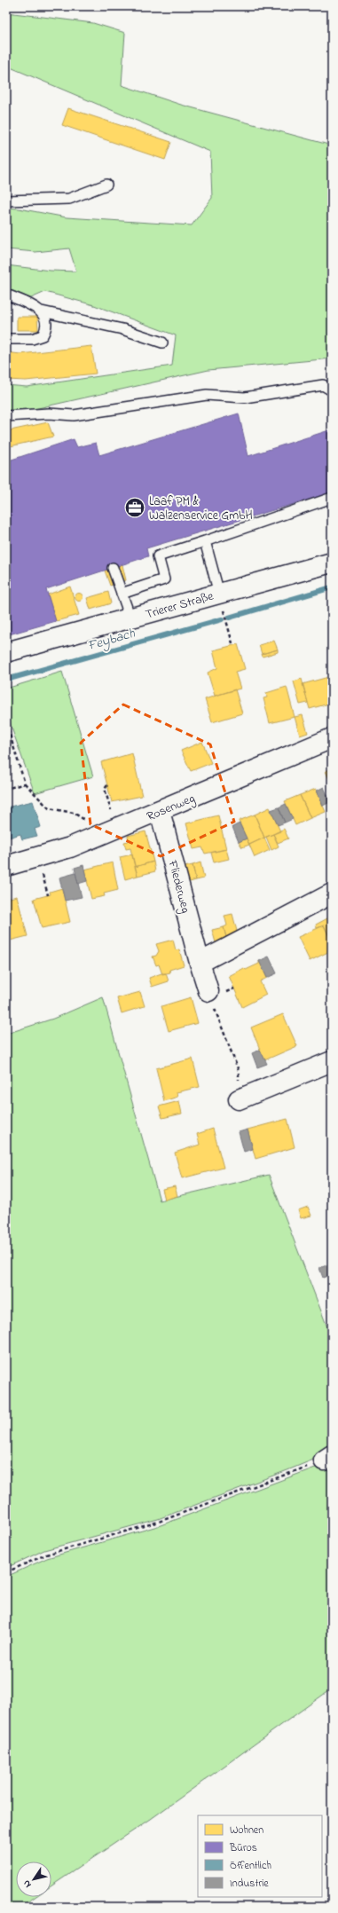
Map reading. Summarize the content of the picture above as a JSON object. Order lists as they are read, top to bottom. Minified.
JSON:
{"streets":{"street":["Trierer Straße","Rosenweg","Fliederweg"]},"crossings":[["Rosenweg","Fliederweg"]],"water":["Feybach"],"places":{"office":["Laaf PM & Walzenservice GmbH"]},"legend":["Wohnen","Büros","Öffentlich","Industrie"],"north":"bottom left"}
